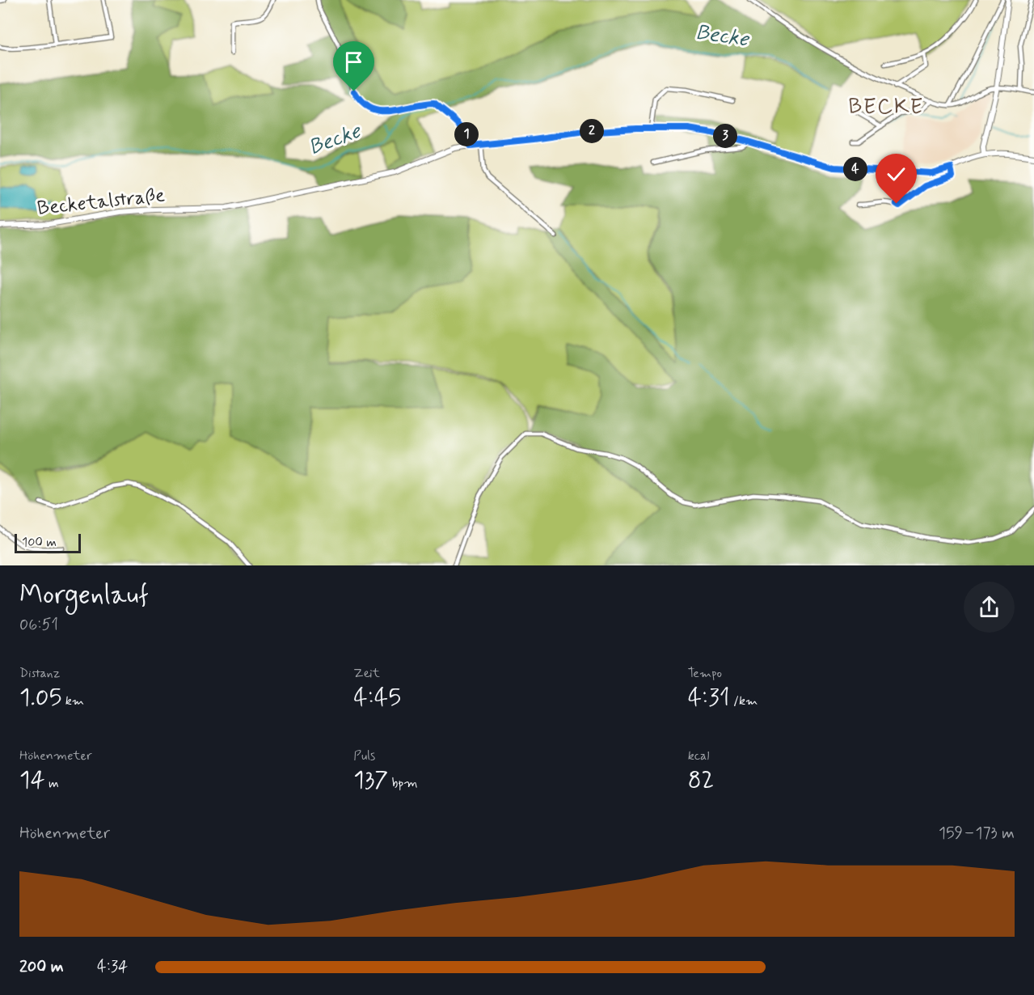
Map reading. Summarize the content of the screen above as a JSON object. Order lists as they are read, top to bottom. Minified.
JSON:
{"streets":{"main road":["Becketalstraße"]},"districts":["BECKE"],"water":["Becke"],"scale_bar":"100 m","page":{"pins":["2","1","3","4"],"scale":"100 m","heading":["Morgenlauf","06:51"],"stats":[["Distanz","1.05 km"],["Zeit","4:45"],["Tempo","4:31 /km"],["Höhenmeter","14 m"],["Puls","137 bpm"],["kcal","82"]],"chart":["Höhenmeter","159–173 m"],"list":[{"name":"200 m","note":"4:34"}]}}
